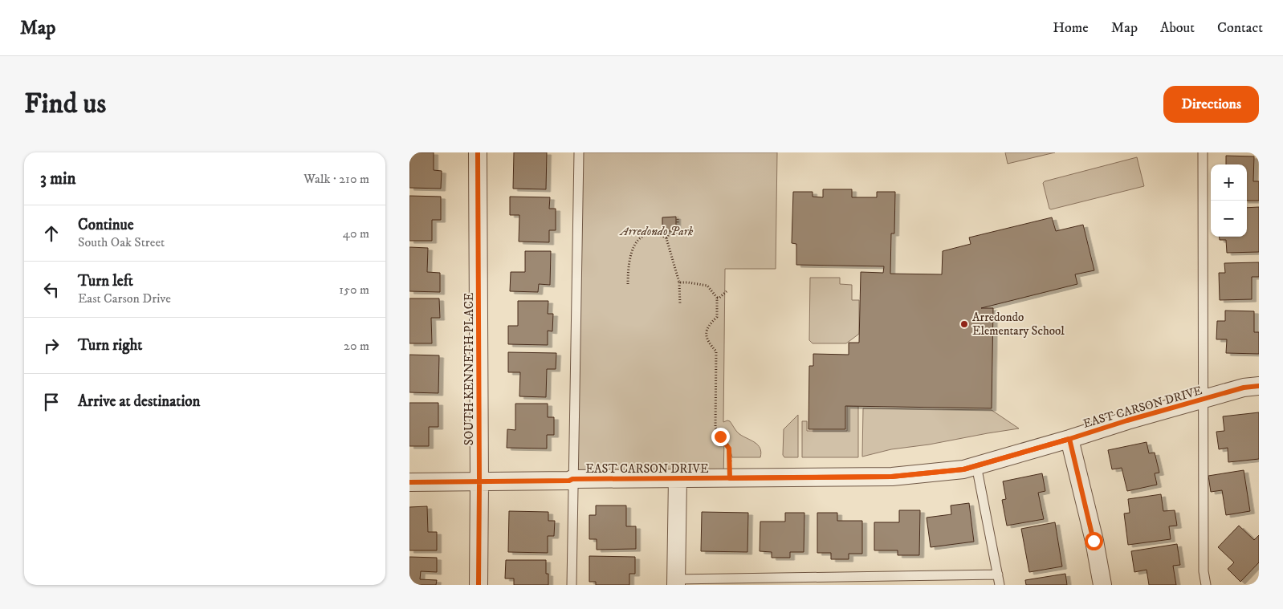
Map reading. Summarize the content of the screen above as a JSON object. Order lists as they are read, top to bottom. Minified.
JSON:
{"streets":{"street":["SOUTH KENNETH PLACE","EAST CARSON DRIVE"]},"crossings":[["SOUTH KENNETH PLACE","EAST CARSON DRIVE"]],"parks":["Arredondo Park"],"places":["Arredondo Elementary School"],"page":{"header":"Map","nav":["Home","Map","About","Contact"],"buttons":"Directions","title":"Find us","heading":["3 min","Walk · 210 m"],"map_buttons":["+","−"],"list":[["Continue","South Oak Street","40 m"],["Turn left","East Carson Drive","150 m"],["Turn right","20 m"],"Arrive at destination"]}}
